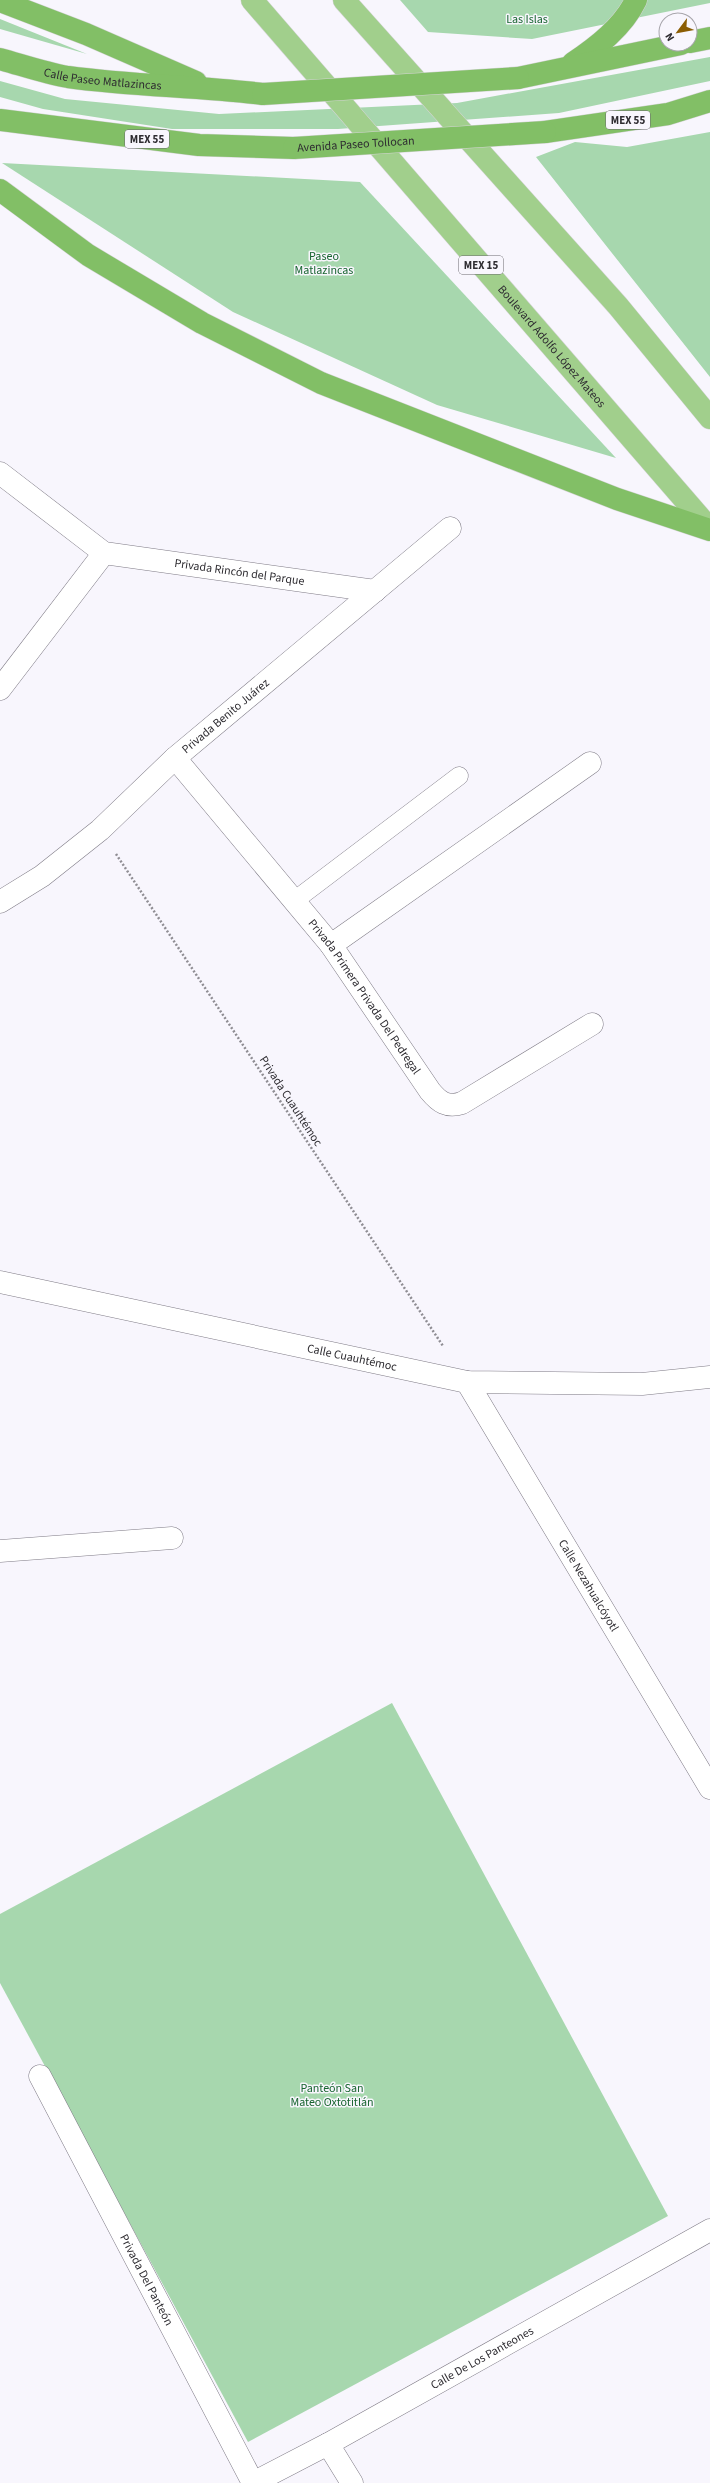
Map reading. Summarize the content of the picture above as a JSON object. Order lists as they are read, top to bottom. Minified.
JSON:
{"streets":{"highway":["Calle Paseo Matlazincas","MEX 55","Avenida Paseo Tollocan"],"main road":["MEX 15","Boulevard Adolfo López Mateos"],"street":["Privada Rincón del Parque","Privada Benito Juárez","Privada Primera Privada Del Pedregal","Calle Cuauhtémoc","Calle Nezahualcóyotl","Privada Del Panteón","Calle De Los Panteones"],"path":["Privada Cuauhtémoc"]},"crossings":[["Privada Rincón del Parque","Privada Benito Juárez"],["Privada Benito Juárez","Privada Primera Privada Del Pedregal"],["Privada Benito Juárez","Privada Cuauhtémoc"],["Privada Cuauhtémoc","Calle Cuauhtémoc"],["Privada Cuauhtémoc","Calle Nezahualcóyotl"],["Calle Cuauhtémoc","Calle Nezahualcóyotl"],["Privada Del Panteón","Calle De Los Panteones"]],"parks":["Las Islas","Paseo Matlazincas","Panteón San Mateo Oxtotitlán"],"north":"bottom left"}
